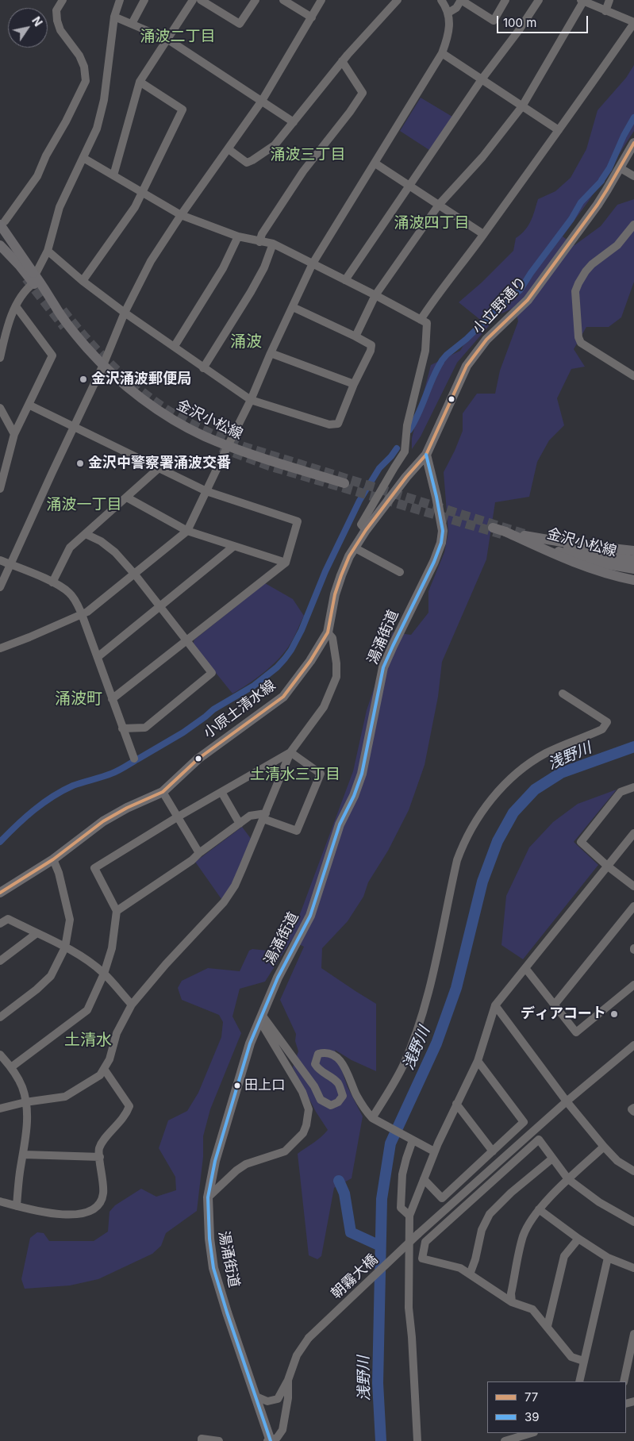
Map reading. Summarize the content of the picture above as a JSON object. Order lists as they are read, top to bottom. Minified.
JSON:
{"streets":{"main road":["小立野通り","金沢小松線","湯涌街道","小原土清水線"],"street":["朝霧大橋"]},"crossings":[["小立野通り","湯涌街道"],["小立野通り","小原土清水線"],["湯涌街道","小原土清水線"]],"districts":["涌波二丁目","涌波三丁目","涌波四丁目","涌波","涌波一丁目","涌波町","土清水三丁目","土清水"],"water":["浅野川"],"places":["金沢涌波郵便局","金沢中警察署涌波交番","ディアコート","田上口"],"lines":["transit line 77","transit line 39"],"legend":["77","39"],"scale_bar":"100 m","north":"top right"}
